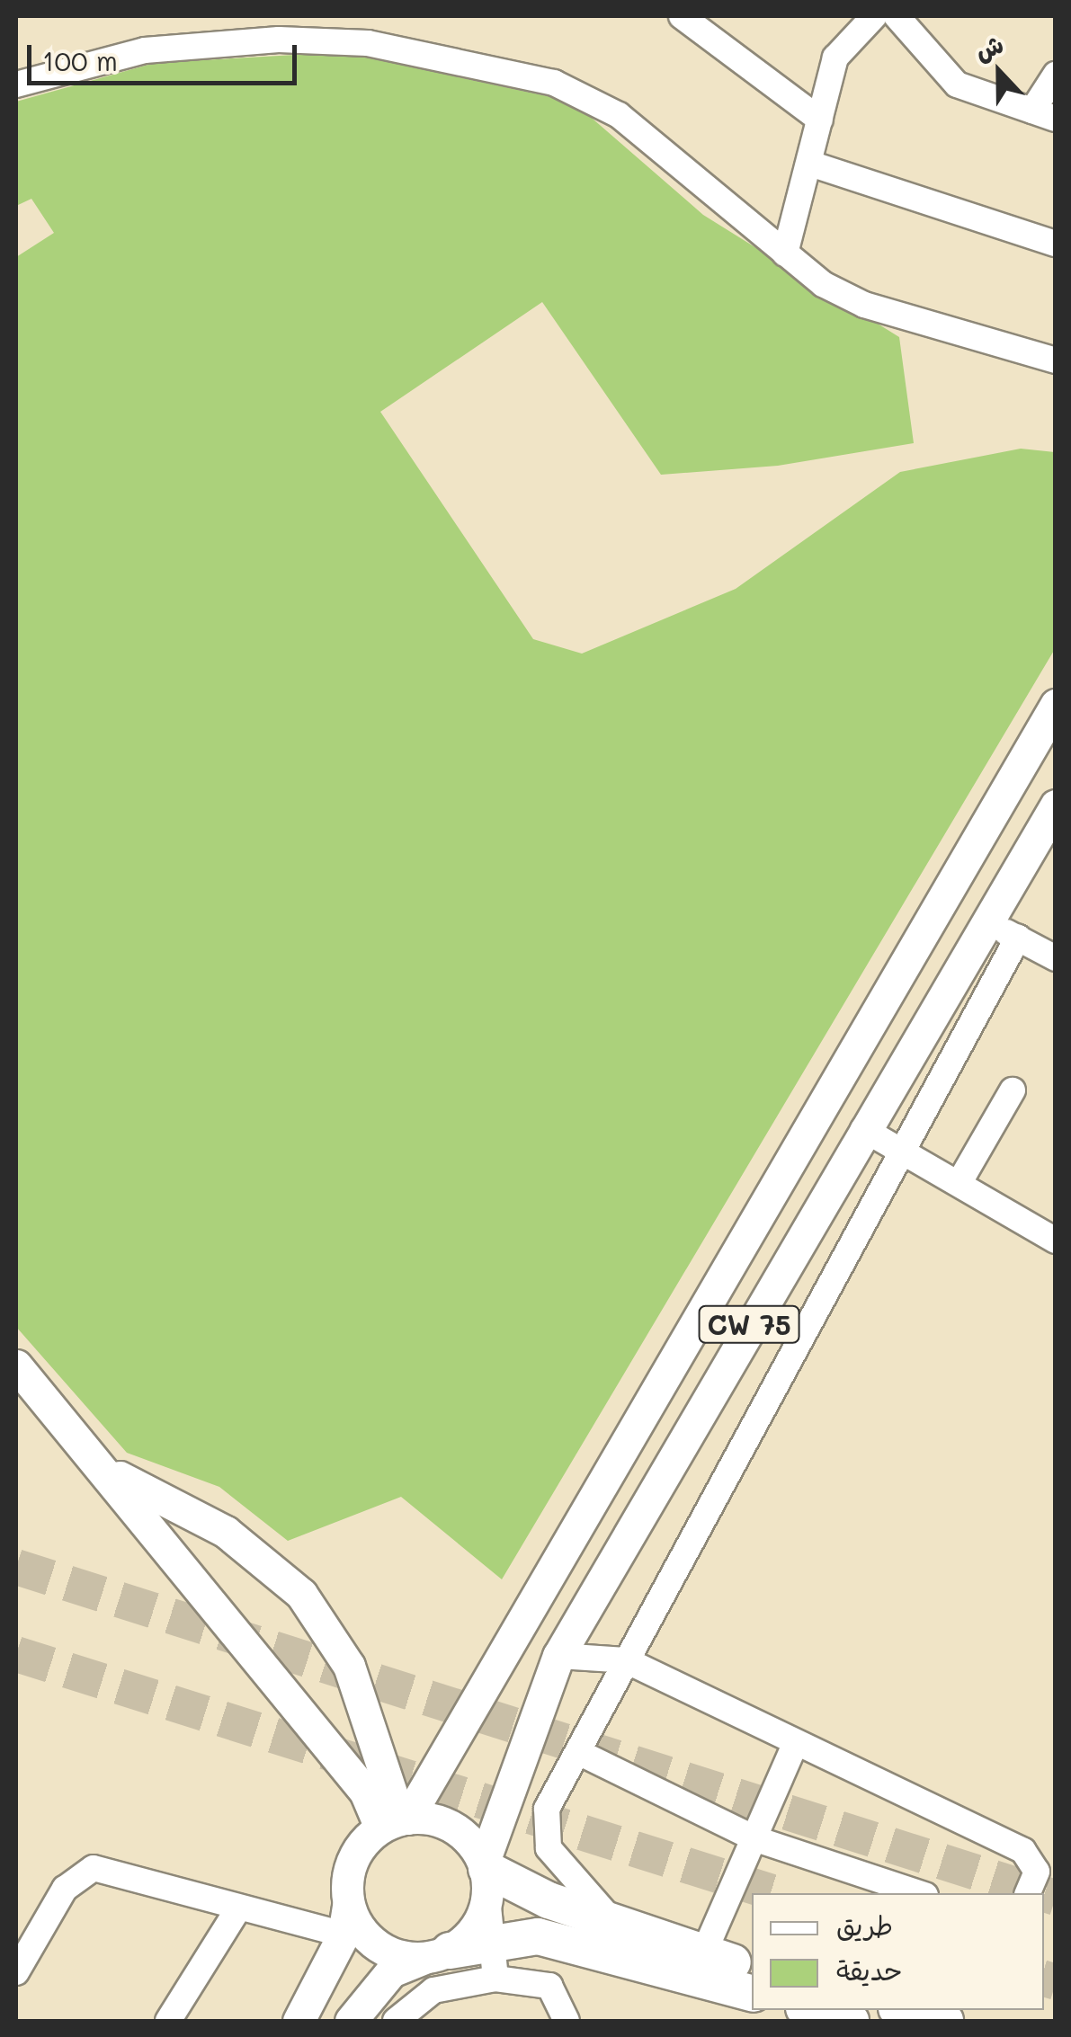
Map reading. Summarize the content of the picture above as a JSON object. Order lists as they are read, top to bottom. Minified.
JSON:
{"streets":{"main road":["CW 75"]},"legend":["طريق","حديقة"],"scale_bar":"100 m","north":"top"}
